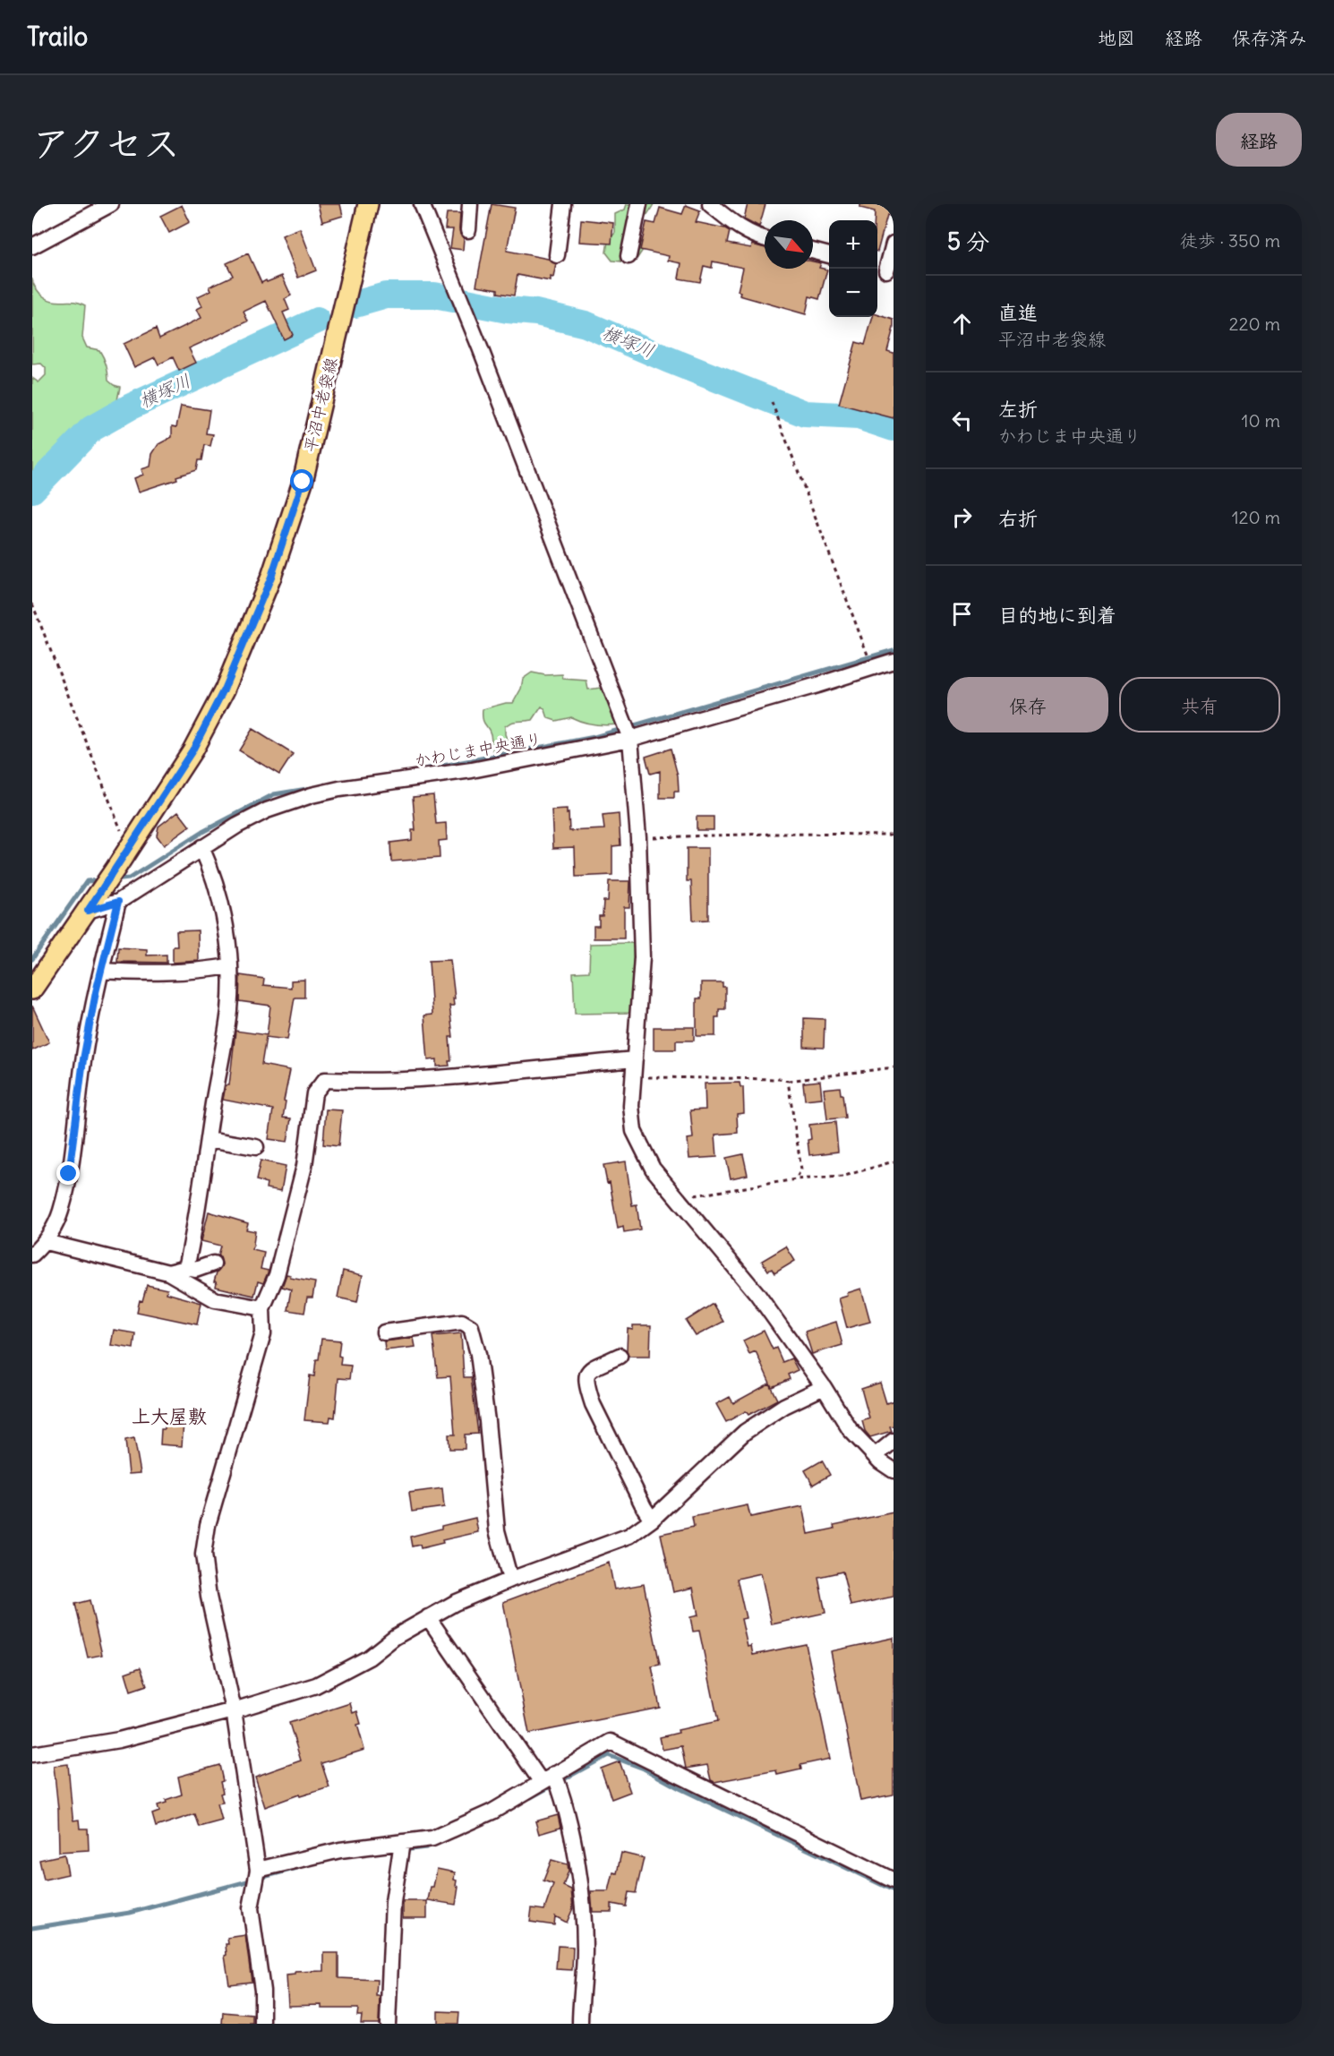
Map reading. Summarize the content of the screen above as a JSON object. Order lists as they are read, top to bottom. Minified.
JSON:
{"streets":{"main road":["平沼中老袋線"],"street":["かわじま中央通り"]},"crossings":[["平沼中老袋線","かわじま中央通り"]],"districts":["上大屋敷"],"water":["横塚川"],"north":"bottom right","page":{"header":"Trailo","nav":["地図","経路","保存済み"],"title":"アクセス","buttons":["経路",["保存","共有"]],"heading":["5 分","徒歩 · 350 m"],"map_buttons":["+","−"],"list":[["直進","平沼中老袋線","220 m"],["左折","かわじま中央通り","10 m"],["右折","120 m"],"目的地に到着"]}}
